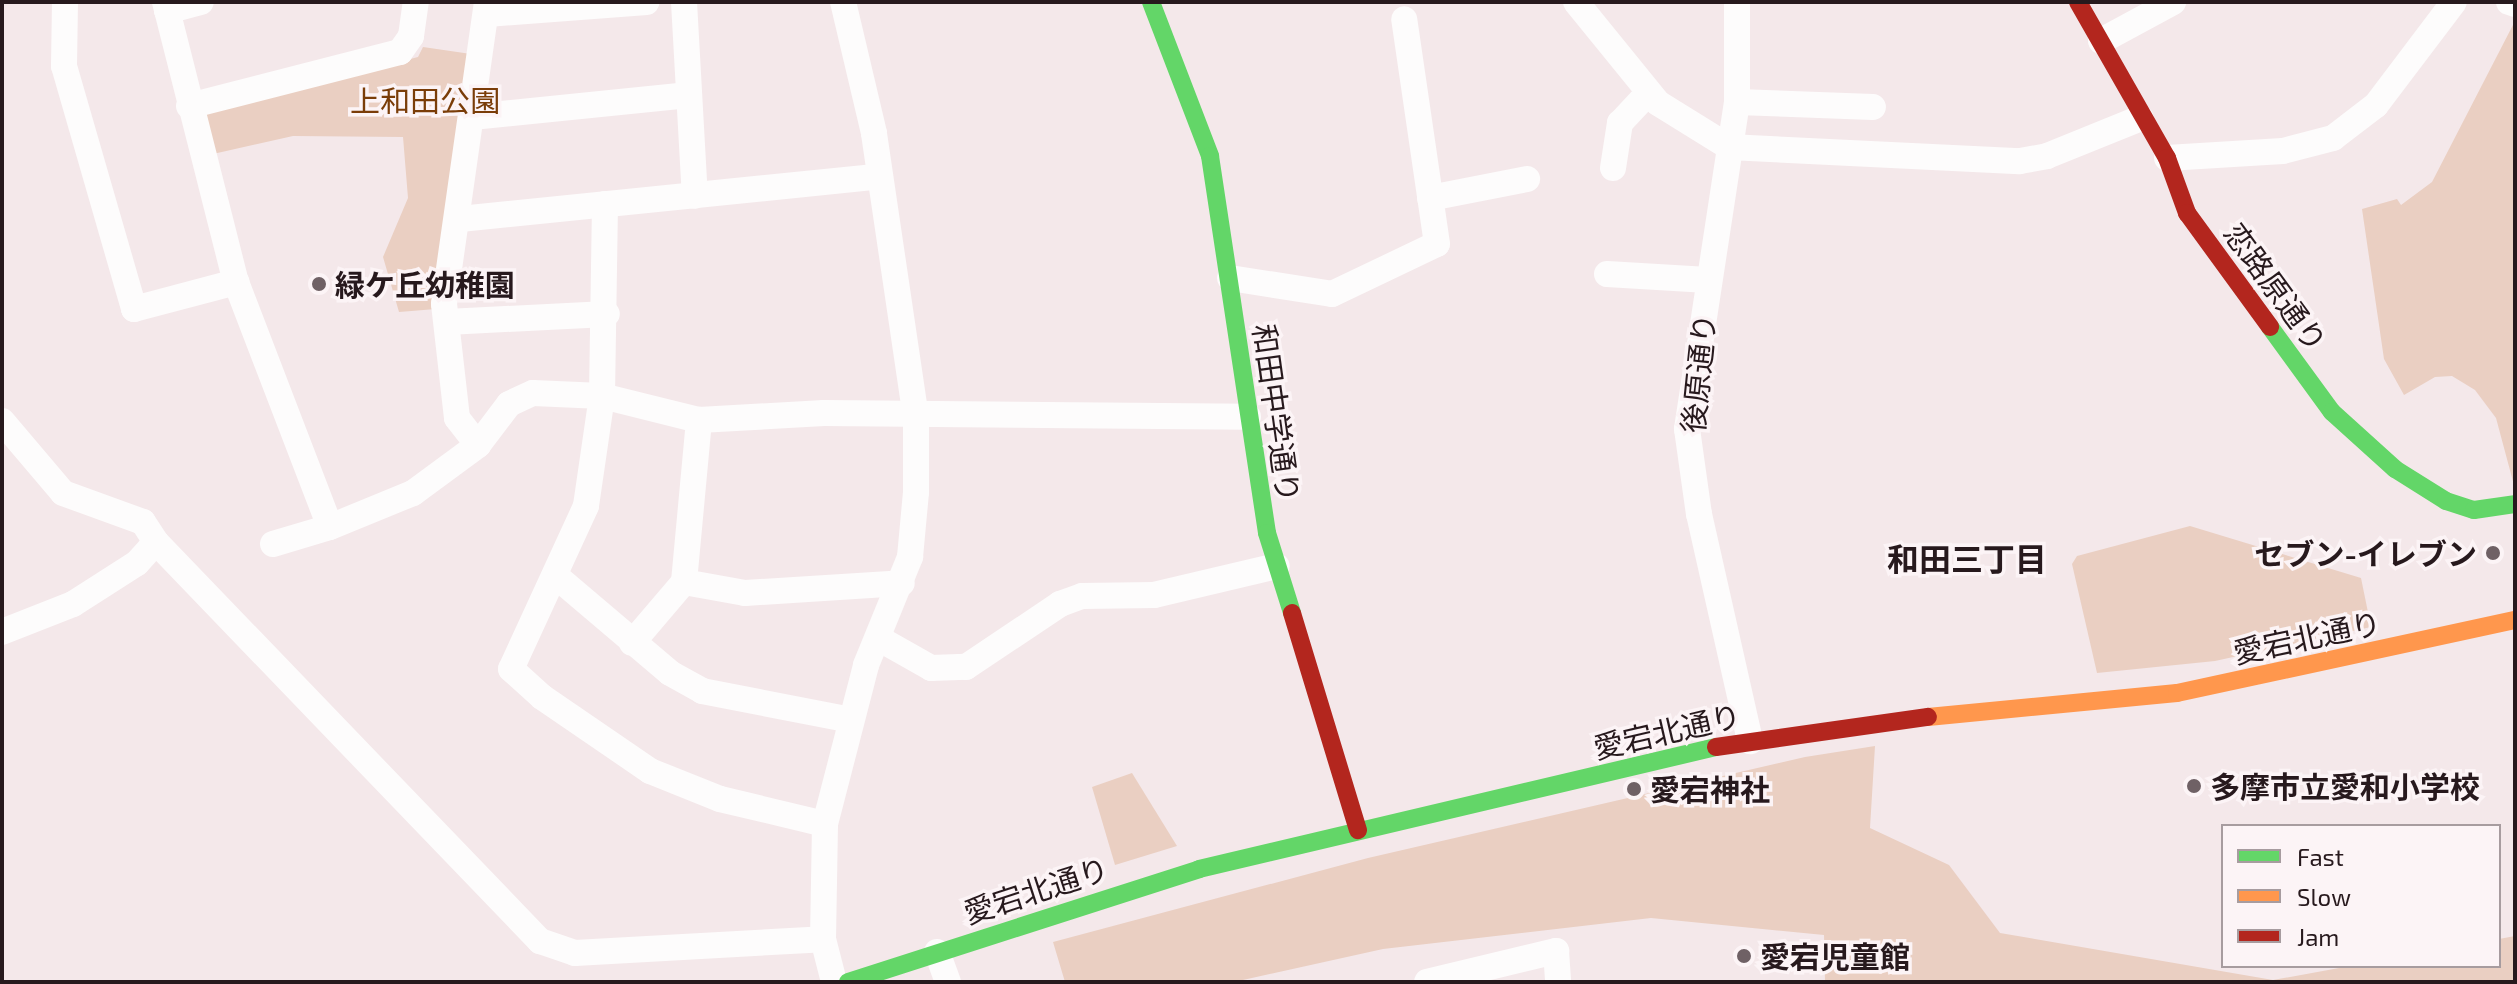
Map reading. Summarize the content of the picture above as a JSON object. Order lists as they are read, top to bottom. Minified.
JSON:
{"streets":{"street":["恋路原通り","後原通り","和田中学通り","愛宕北通り"]},"crossings":[["後原通り","愛宕北通り"],["和田中学通り","愛宕北通り"]],"districts":["和田三丁目"],"parks":["上和田公園"],"places":["緑ケ丘幼稚園","セブン-イレブン","多摩市立愛和小学校","愛宕神社","愛宕児童館"],"legend":["Fast","Slow","Jam"]}
